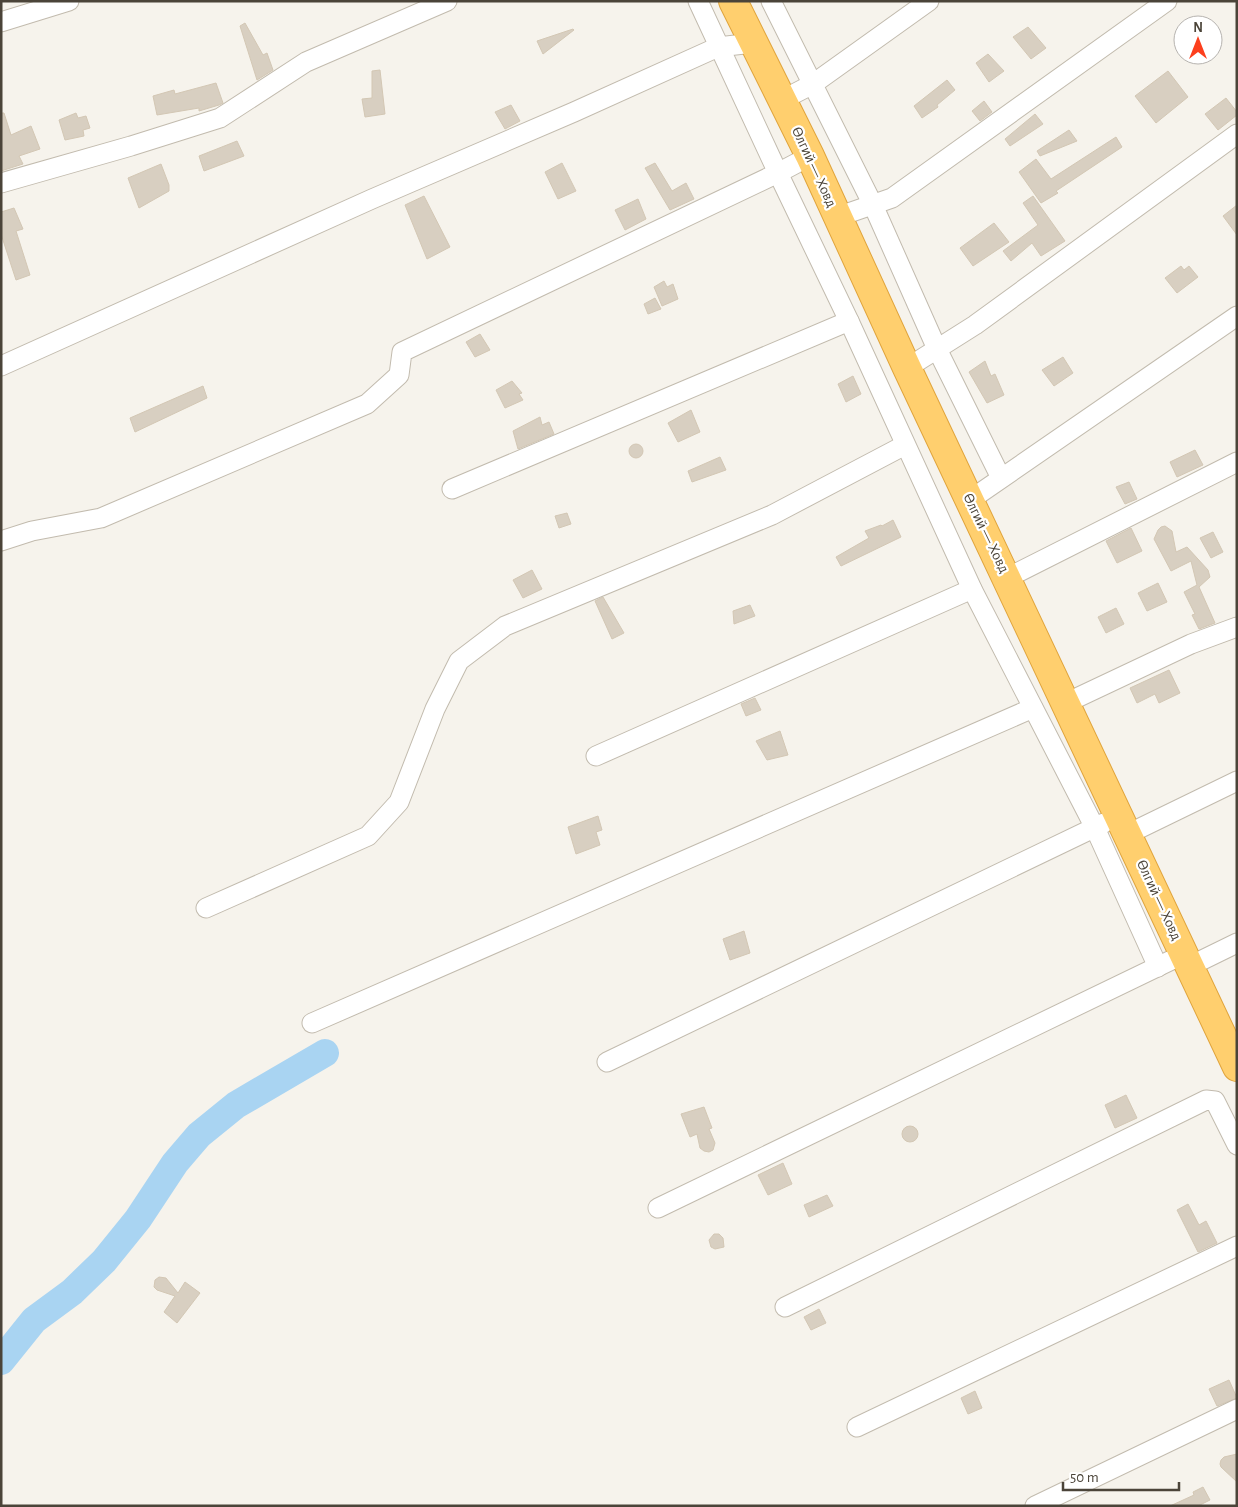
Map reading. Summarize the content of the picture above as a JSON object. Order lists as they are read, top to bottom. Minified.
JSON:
{"streets":{"highway":["Өлгий — Ховд"]},"scale_bar":"50 m","north":"top"}
